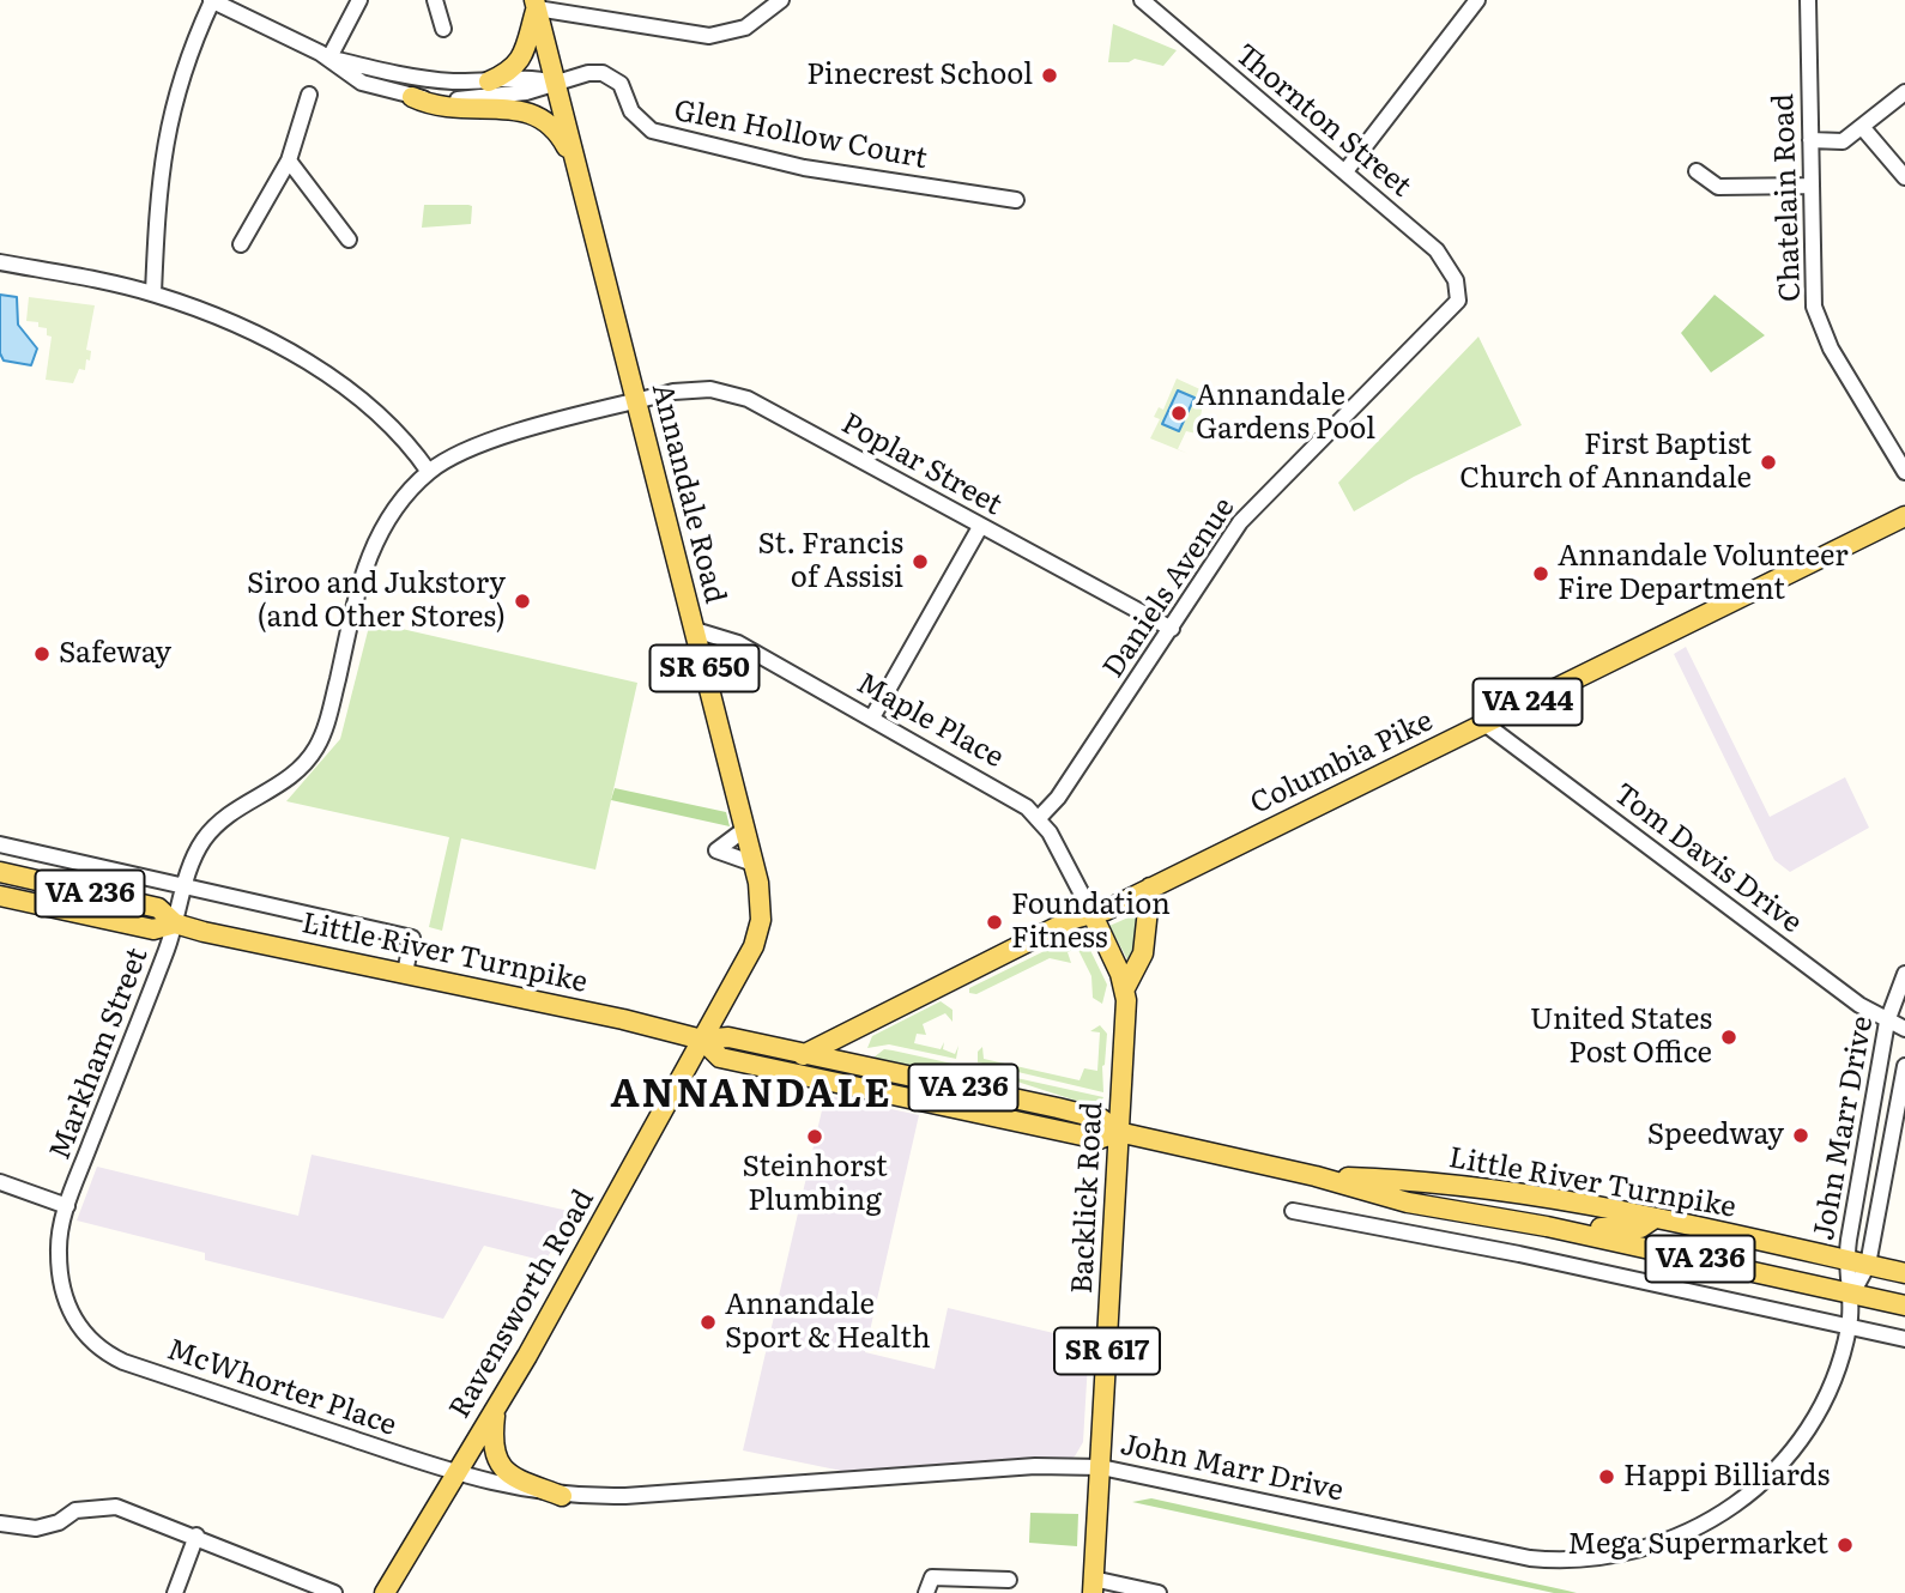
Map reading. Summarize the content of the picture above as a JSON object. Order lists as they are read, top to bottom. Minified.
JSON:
{"streets":{"main road":["Annandale Road","SR 650","VA 244","Columbia Pike","VA 236","Little River Turnpike","Backlick Road","Ravensworth Road","SR 617"],"street":["Thornton Street","Glen Hollow Court","Chatelain Road","Poplar Street","Daniels Avenue","Maple Place","Tom Davis Drive","Markham Street","John Marr Drive","McWhorter Place"]},"crossings":[["Thornton Street","Daniels Avenue"],["Glen Hollow Court","Annandale Road"],["Poplar Street","Annandale Road"],["Poplar Street","Daniels Avenue"],["Poplar Street","Markham Street"],["Annandale Road","Maple Place"],["Annandale Road","Little River Turnpike"],["Annandale Road","Markham Street"],["Annandale Road","Ravensworth Road"],["Daniels Avenue","Maple Place"],["Maple Place","Columbia Pike"],["Maple Place","Backlick Road"],["Columbia Pike","Tom Davis Drive"],["Columbia Pike","Little River Turnpike"],["Columbia Pike","Backlick Road"],["Tom Davis Drive","John Marr Drive"],["Little River Turnpike","Markham Street"],["Little River Turnpike","John Marr Drive"],["Little River Turnpike","Backlick Road"],["Little River Turnpike","Ravensworth Road"],["Markham Street","McWhorter Place"],["John Marr Drive","Backlick Road"],["John Marr Drive","Ravensworth Road"],["John Marr Drive","McWhorter Place"],["Ravensworth Road","McWhorter Place"]],"districts":["ANNANDALE"],"places":["Pinecrest School","Annandale Gardens Pool","First Baptist Church of Annandale","St. Francis of Assisi","Annandale Volunteer Fire Department","Siroo and Jukstory (and Other Stores)","Safeway","Foundation Fitness","United States Post Office","Speedway","Steinhorst Plumbing","Annandale Sport & Health","Happi Billiards","Mega Supermarket"]}
